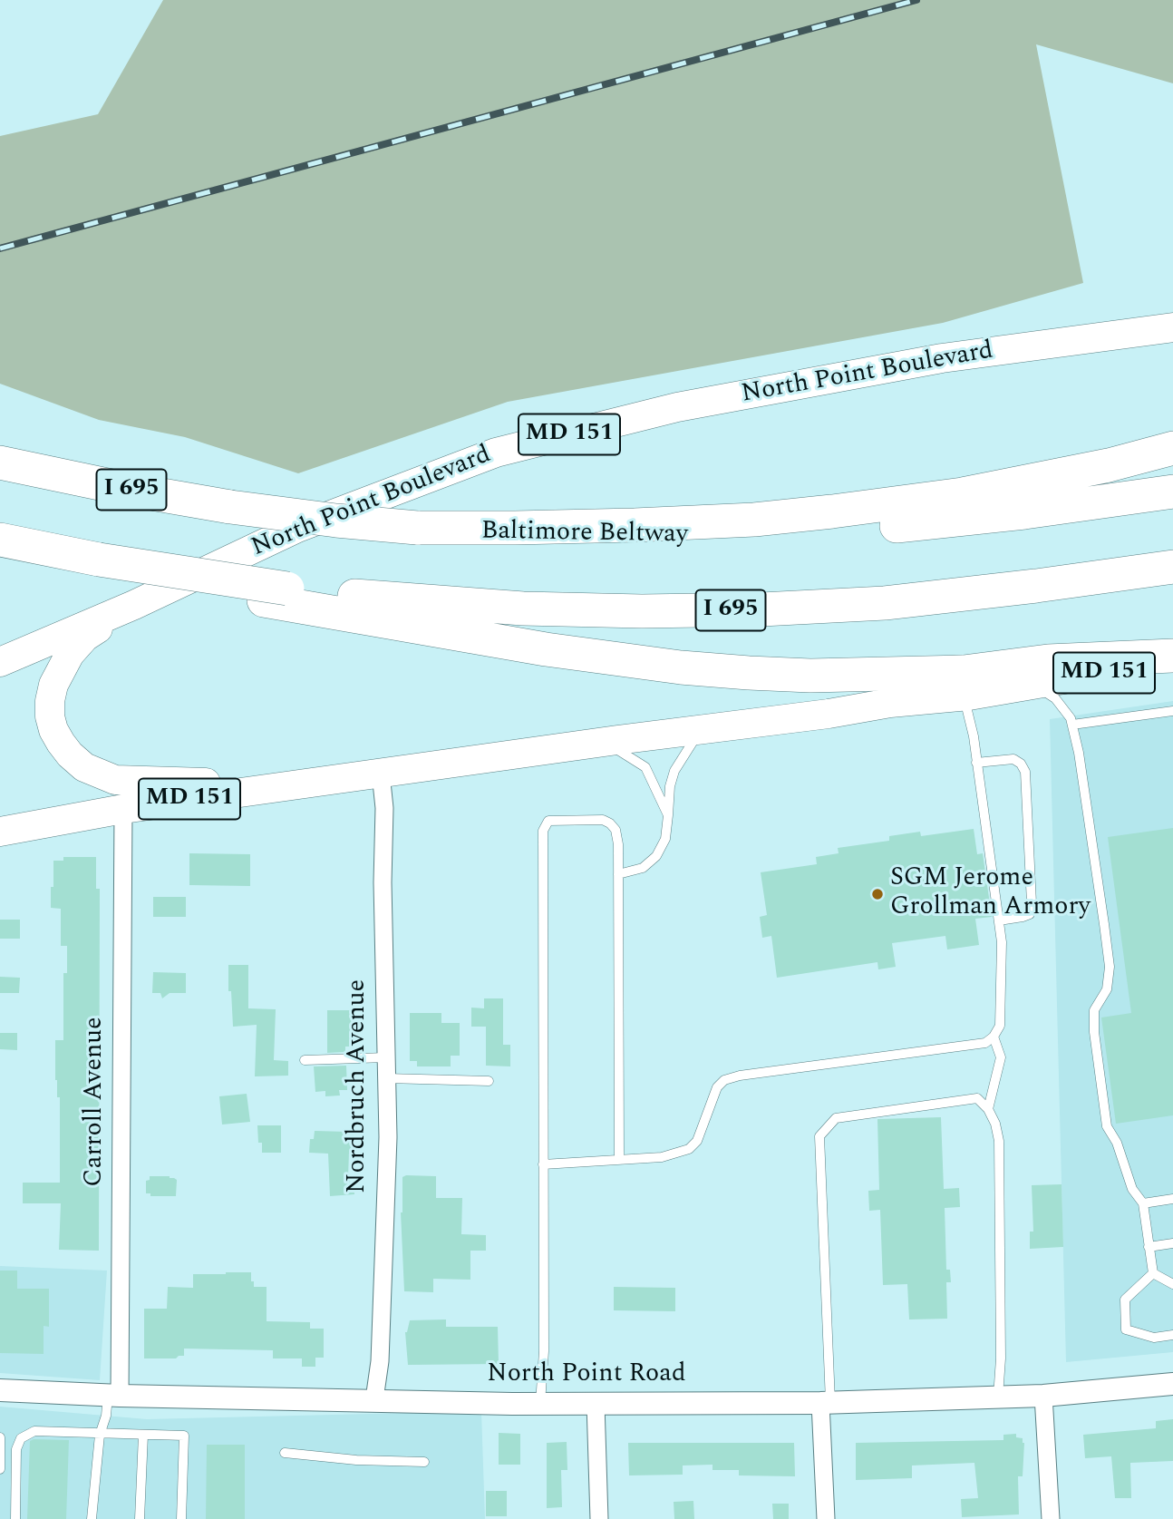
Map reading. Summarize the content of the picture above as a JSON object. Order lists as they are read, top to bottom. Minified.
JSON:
{"streets":{"highway":["I 695","Baltimore Beltway"],"main road":["North Point Boulevard","MD 151"],"street":["Nordbruch Avenue","Carroll Avenue","North Point Road"]},"crossings":[["MD 151","Nordbruch Avenue"],["MD 151","Carroll Avenue"],["Nordbruch Avenue","North Point Road"],["Carroll Avenue","North Point Road"]],"places":["SGM Jerome Grollman Armory"]}
